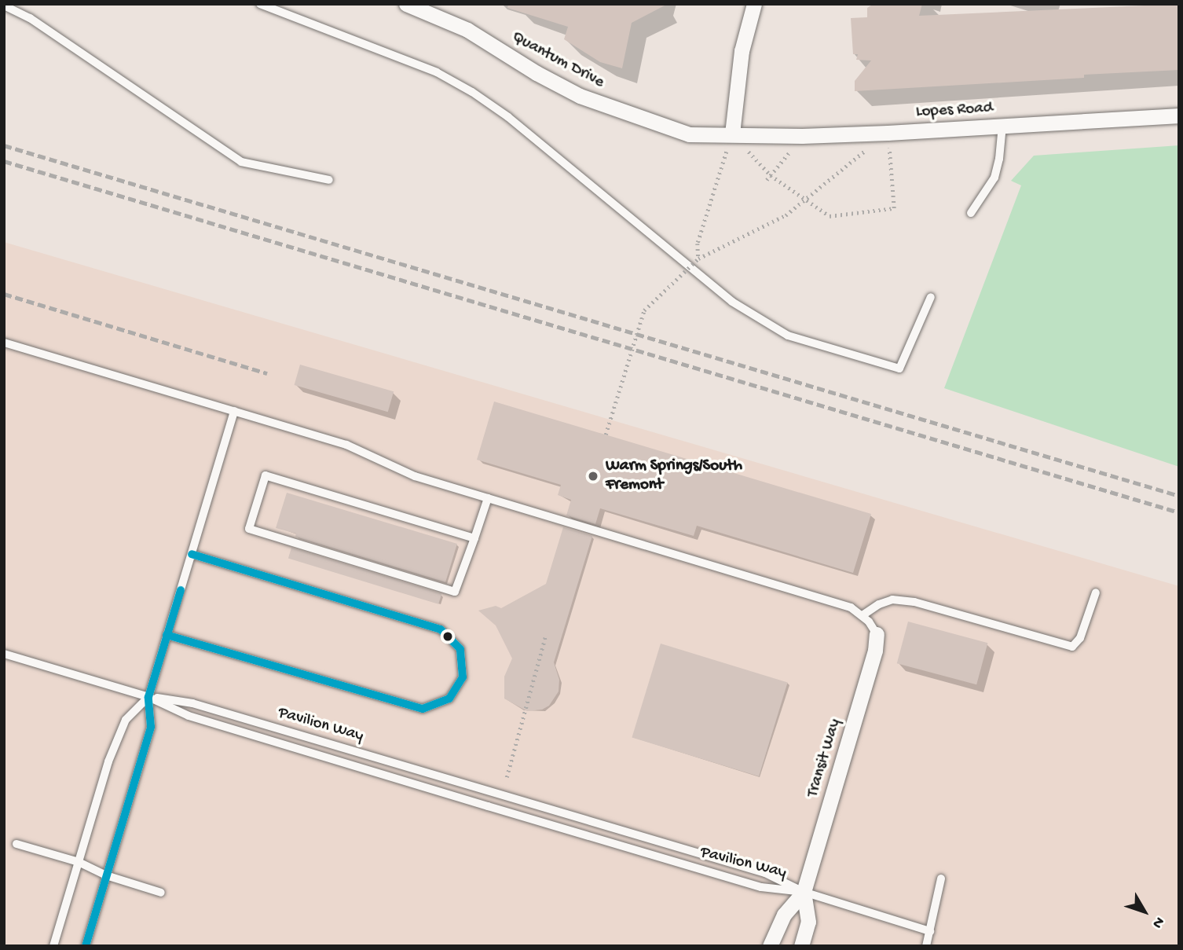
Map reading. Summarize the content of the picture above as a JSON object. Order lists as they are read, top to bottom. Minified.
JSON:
{"streets":{"street":["Quantum Drive","Lopes Road","Transit Way"],"lane":["Pavilion Way"]},"crossings":[["Quantum Drive","Lopes Road"],["Pavilion Way","Transit Way"]],"places":["Warm Springs/South Fremont"],"north":"bottom right"}
